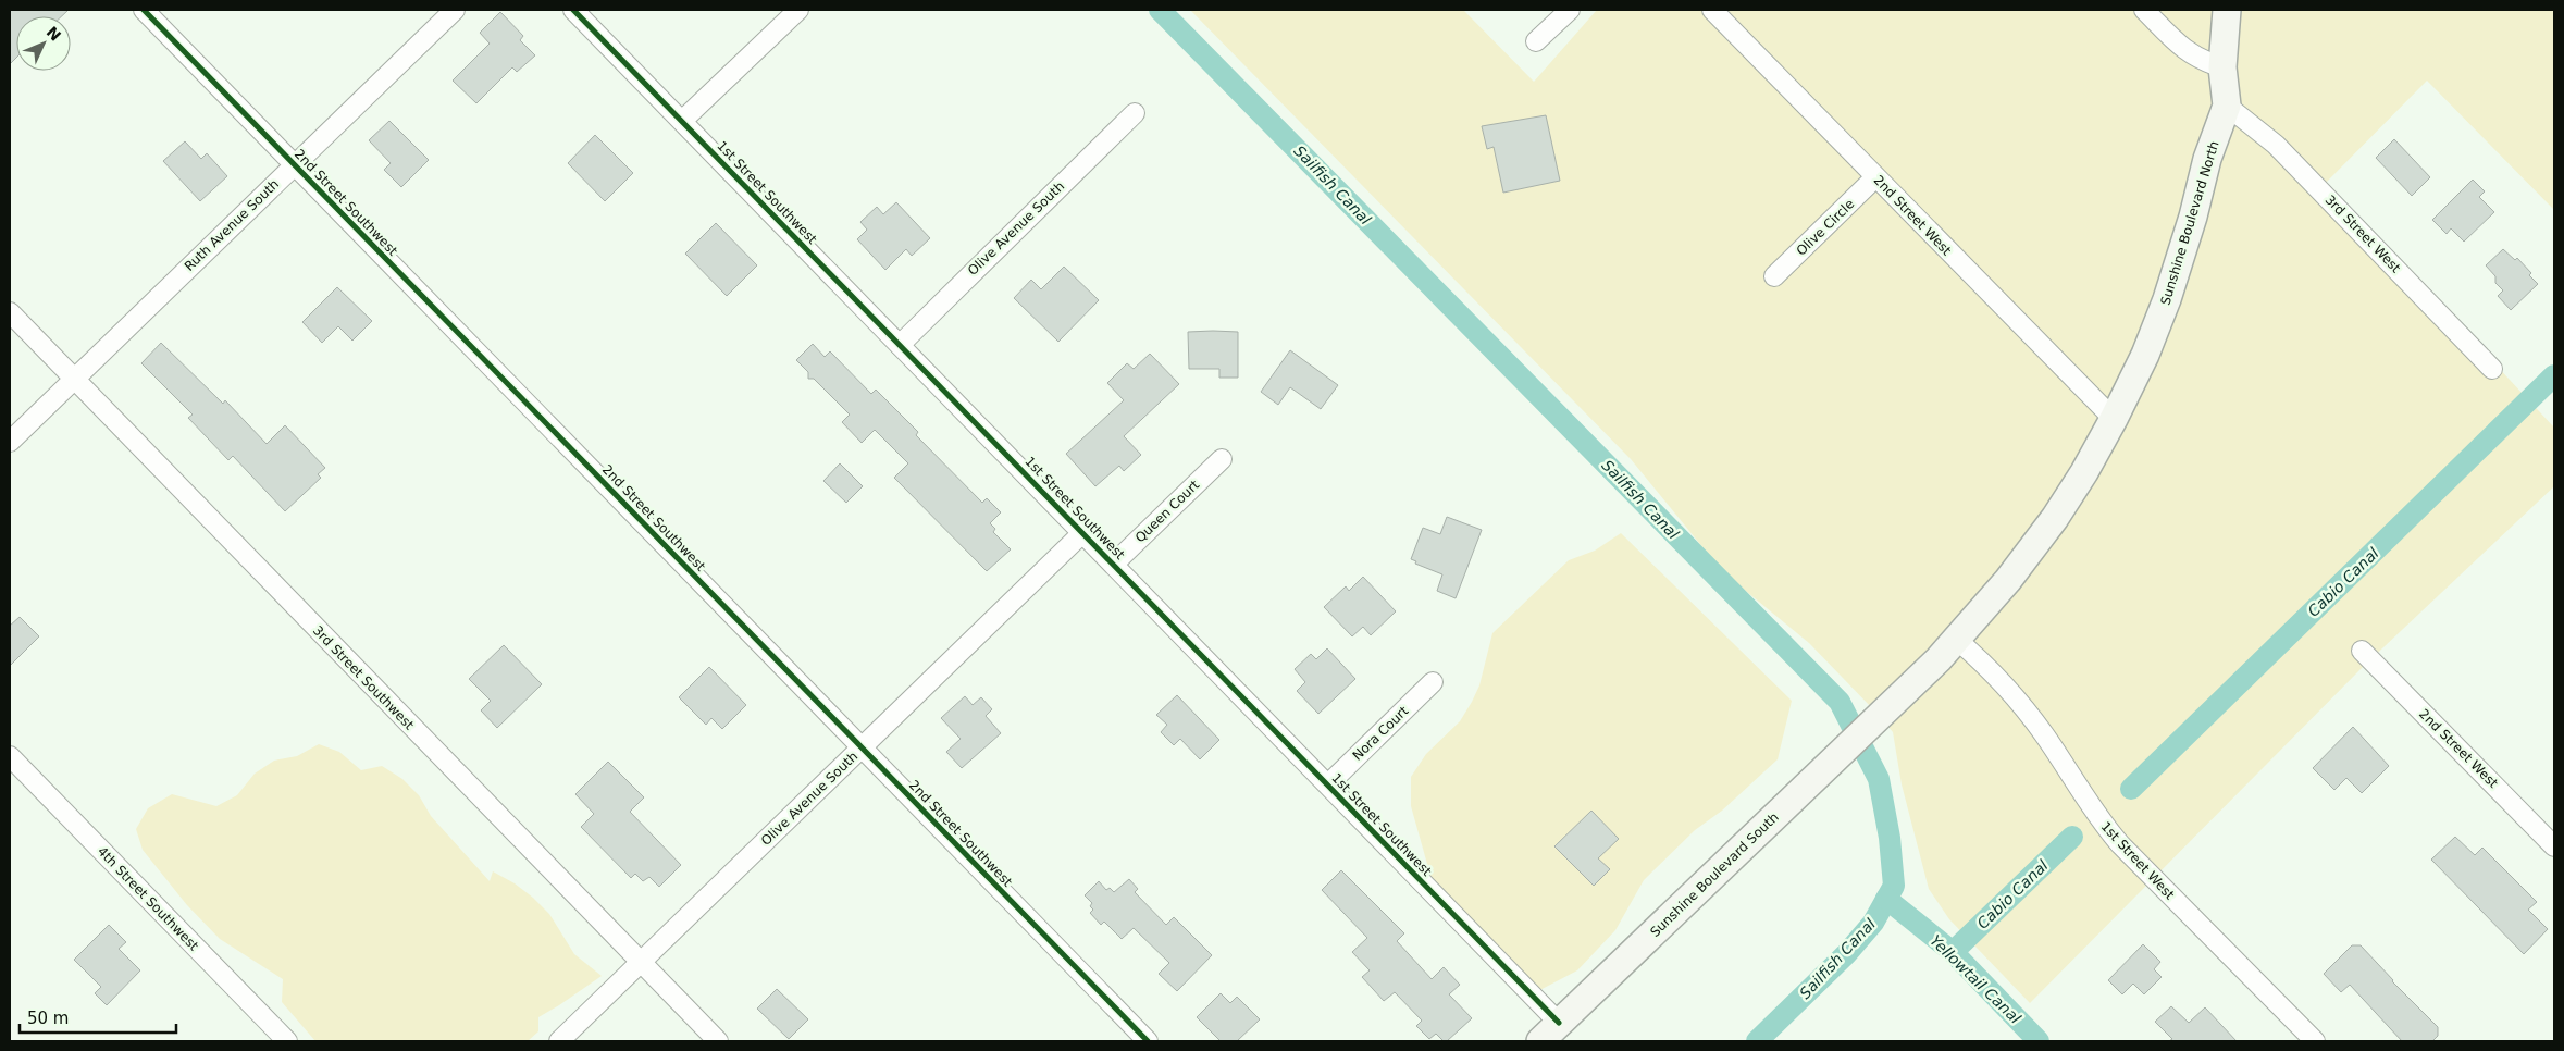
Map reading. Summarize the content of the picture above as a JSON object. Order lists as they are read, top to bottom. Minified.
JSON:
{"streets":{"street":["1st Street Southwest","2nd Street Southwest","2nd Street West","Sunshine Boulevard North","Ruth Avenue South","Olive Circle","Olive Avenue South","3rd Street West","Queen Court","3rd Street Southwest","Nora Court","1st Street West","Sunshine Boulevard South","4th Street Southwest"]},"crossings":[["1st Street Southwest","Olive Avenue South"],["1st Street Southwest","Queen Court"],["1st Street Southwest","Nora Court"],["1st Street Southwest","Sunshine Boulevard South"],["2nd Street Southwest","Ruth Avenue South"],["2nd Street Southwest","Olive Avenue South"],["2nd Street West","Sunshine Boulevard North"],["2nd Street West","Olive Circle"],["Sunshine Boulevard North","3rd Street West"],["Sunshine Boulevard North","1st Street West"],["Sunshine Boulevard North","Sunshine Boulevard South"],["Ruth Avenue South","3rd Street Southwest"],["Olive Avenue South","3rd Street Southwest"]],"water":["Sailfish Canal","Cabio Canal","Yellowtail Canal"],"scale_bar":"50 m","north":"top right"}
